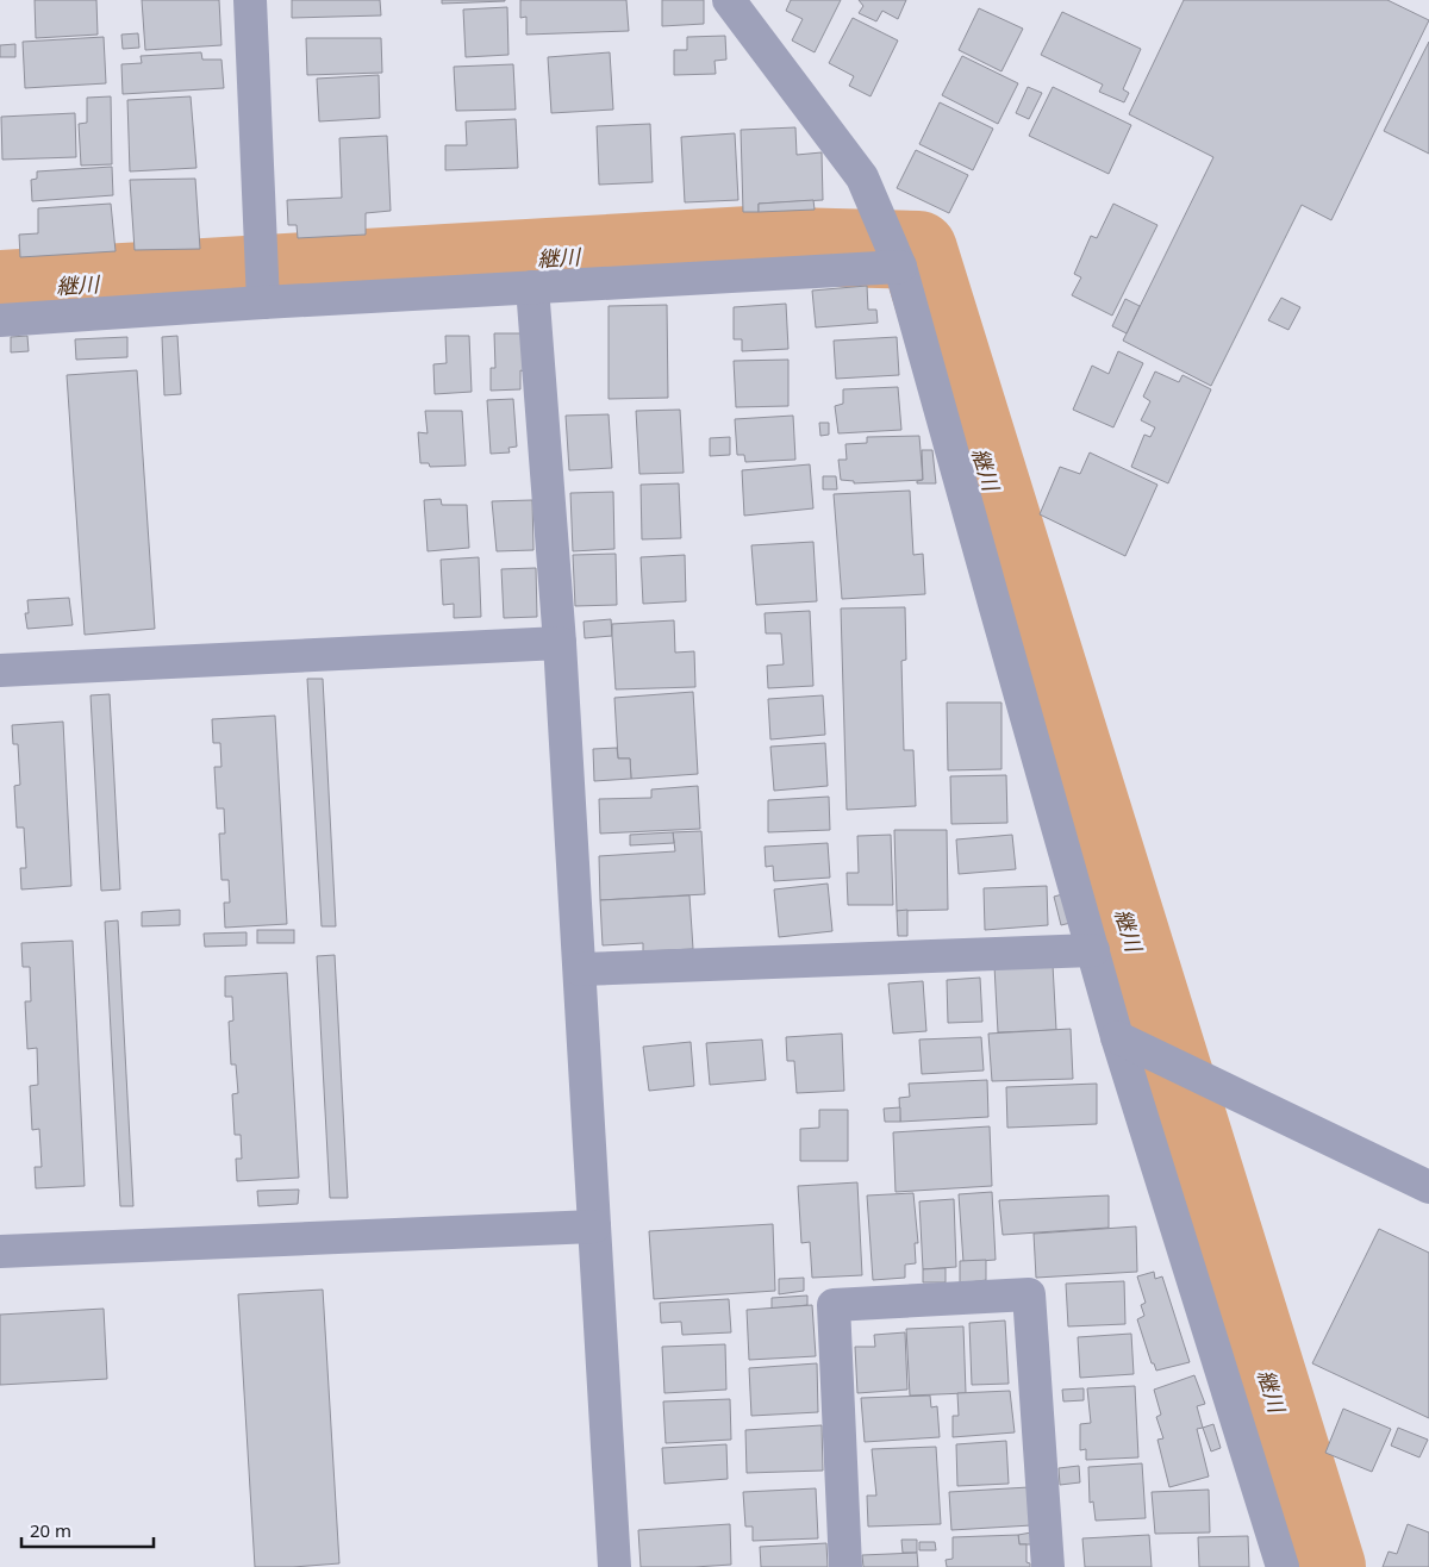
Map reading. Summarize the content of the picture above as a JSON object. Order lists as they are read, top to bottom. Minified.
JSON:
{"water":["継川"],"scale_bar":"20 m"}
